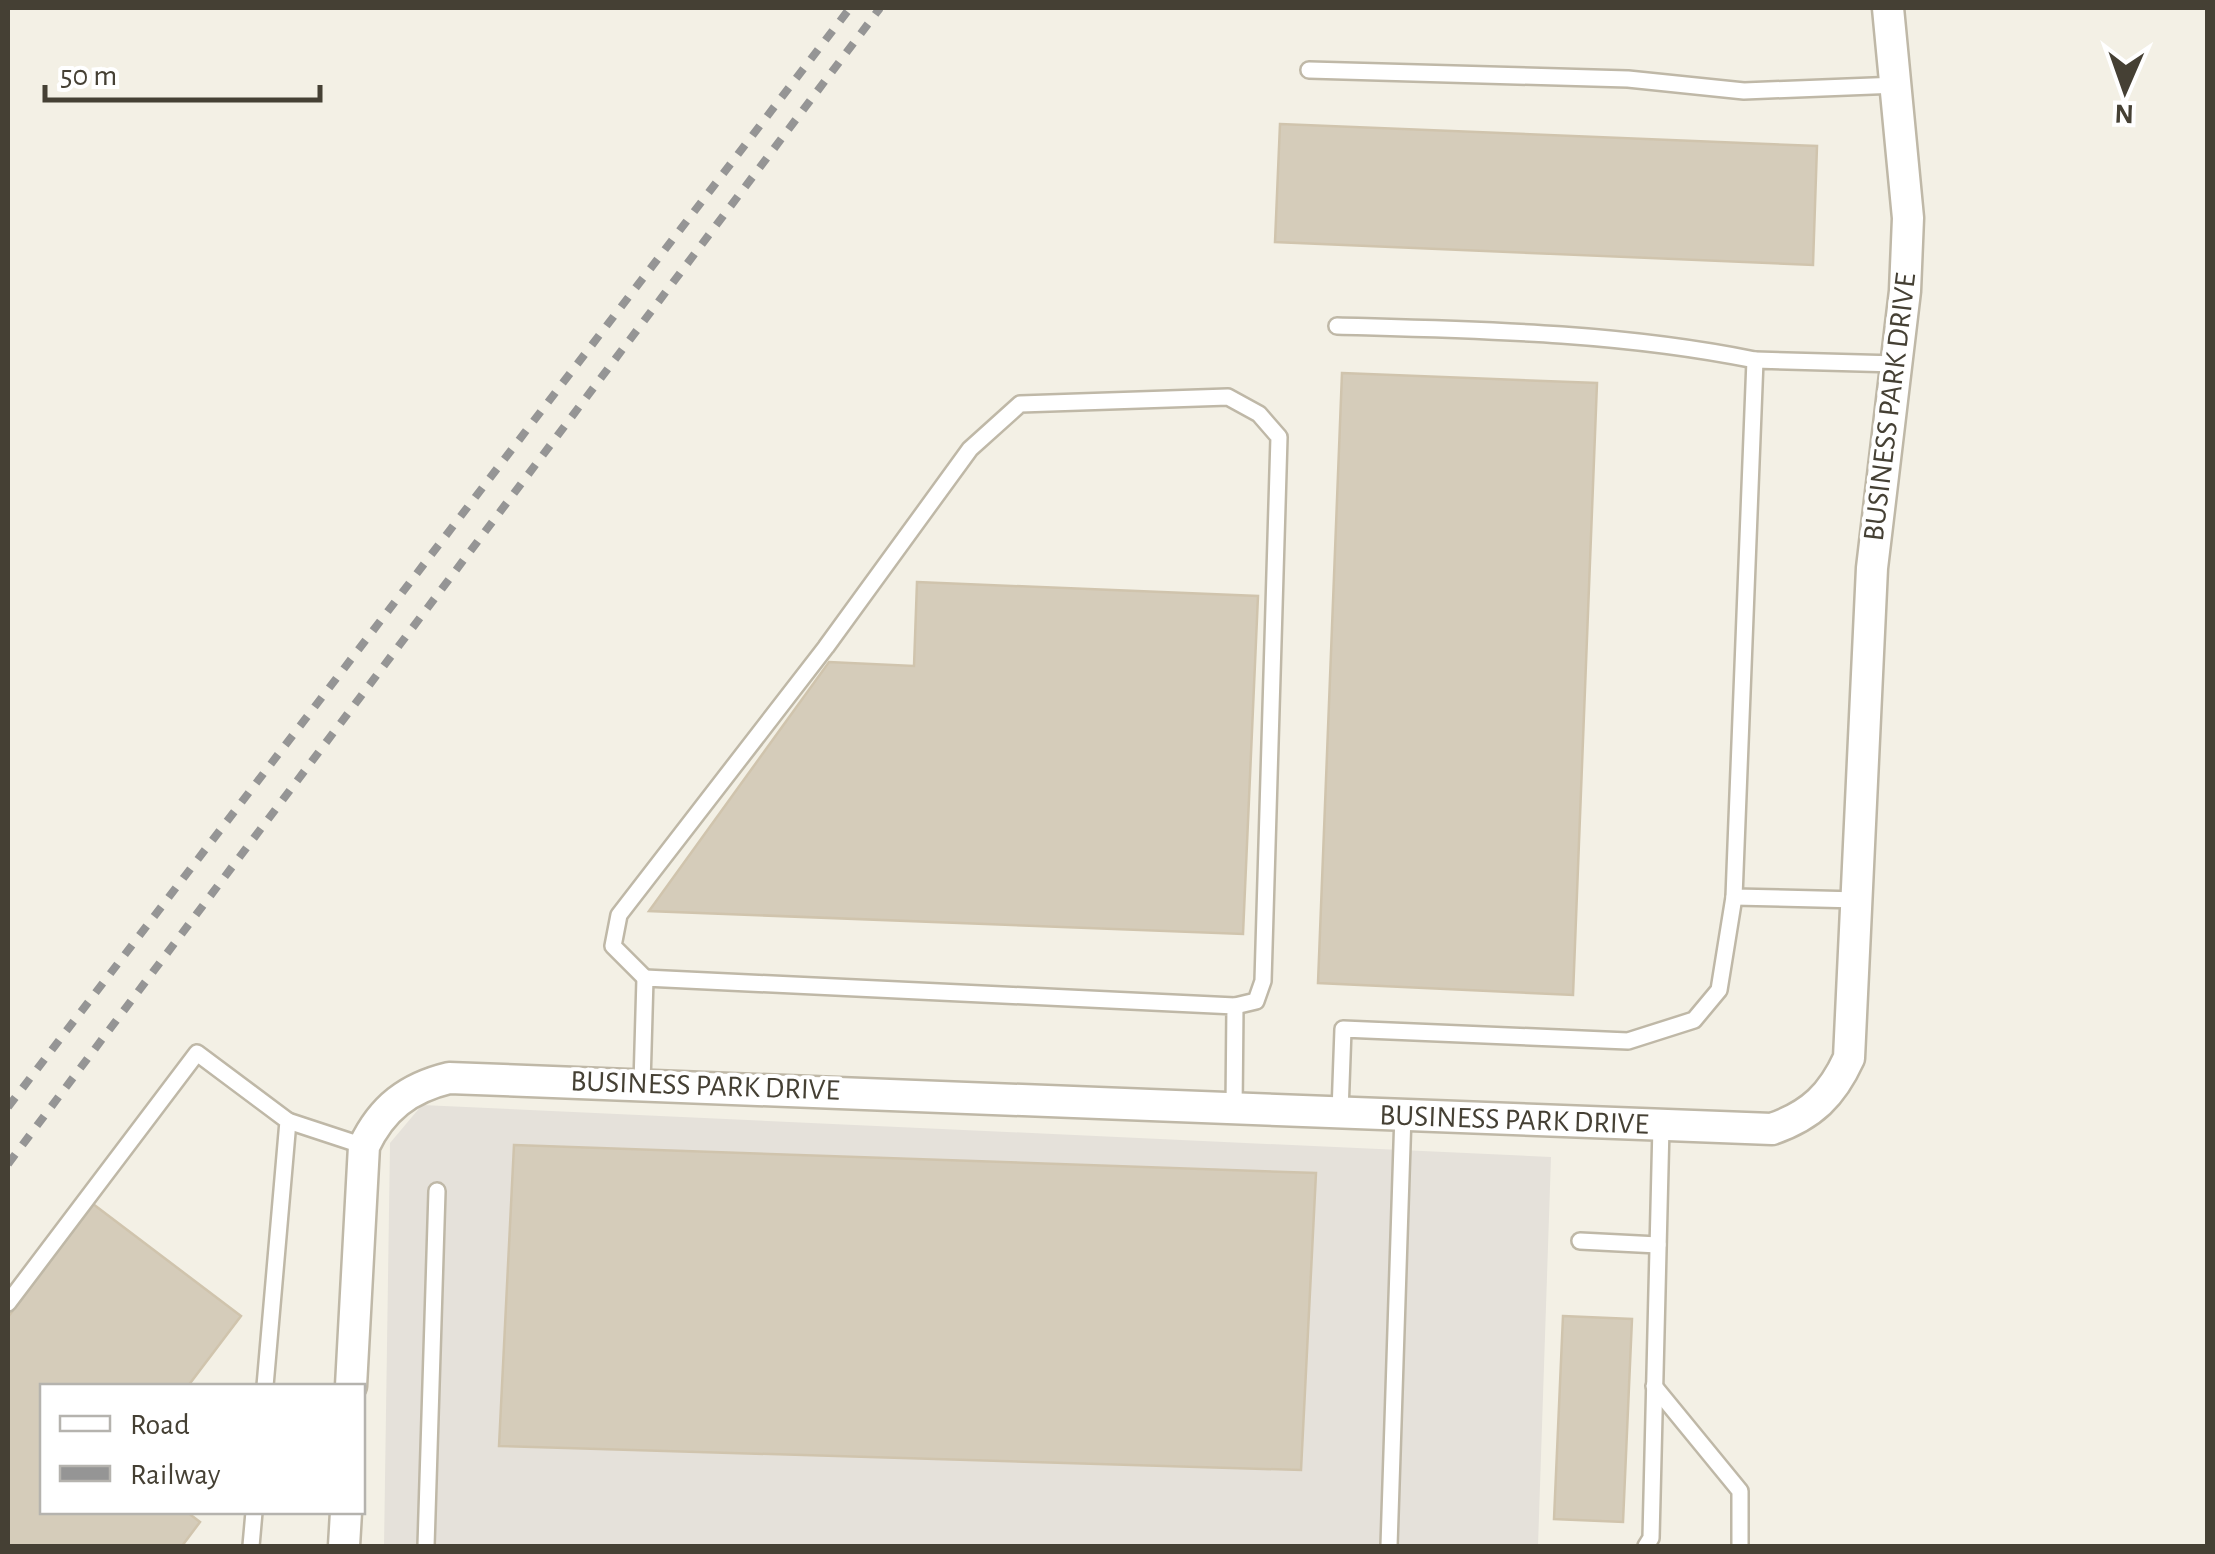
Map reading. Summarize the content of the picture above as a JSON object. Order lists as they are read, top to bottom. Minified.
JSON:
{"streets":{"street":["BUSINESS PARK DRIVE"]},"legend":["Road","Railway"],"scale_bar":"50 m","north":"bottom"}
